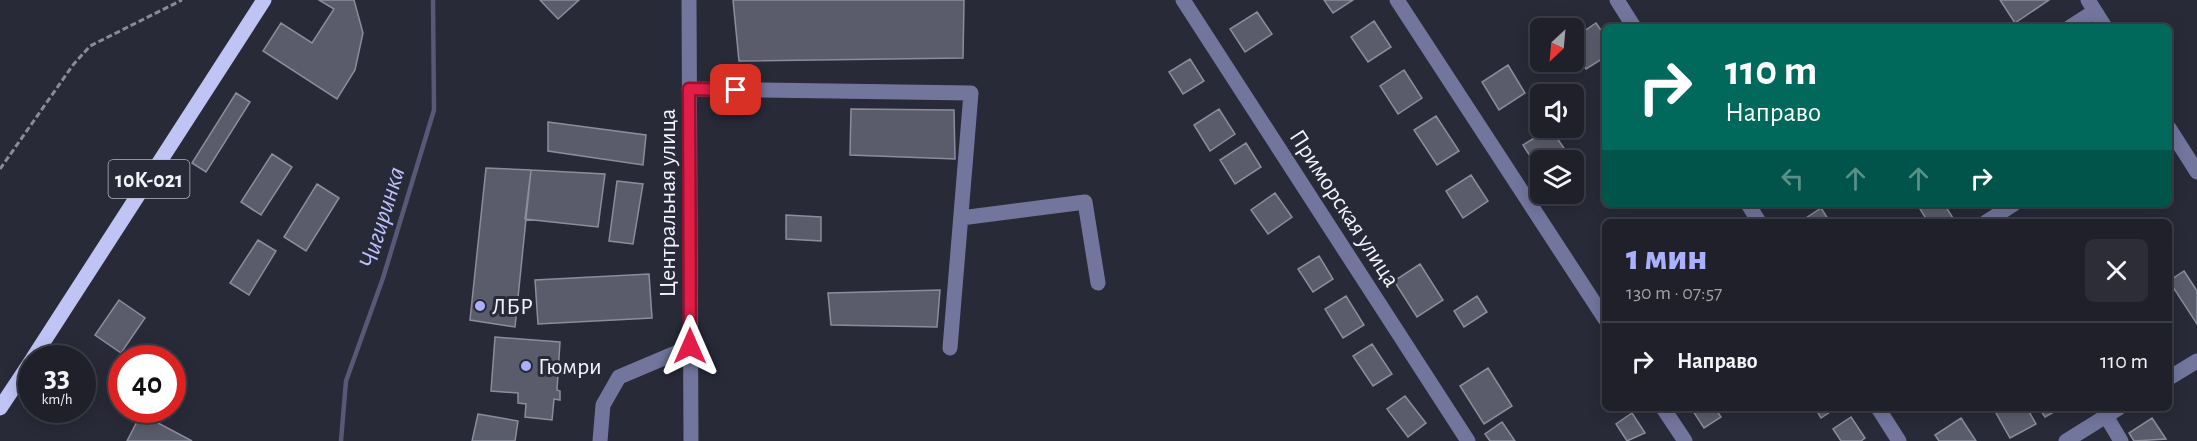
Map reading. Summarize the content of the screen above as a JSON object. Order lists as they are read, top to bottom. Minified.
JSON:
{"streets":{"main road":["10К-021"],"street":["Центральная улица","Приморская улица"]},"water":["Чигиринка"],"places":["ЛБР","Гюмри"],"north":"bottom left","page":{"turn":["110 m","Направо"],"heading":["1 мин","130 m · 07:57"],"list":[{"name":"Направо","value":"110 m"}],"speed":"33 km/h","limit":"40"}}
